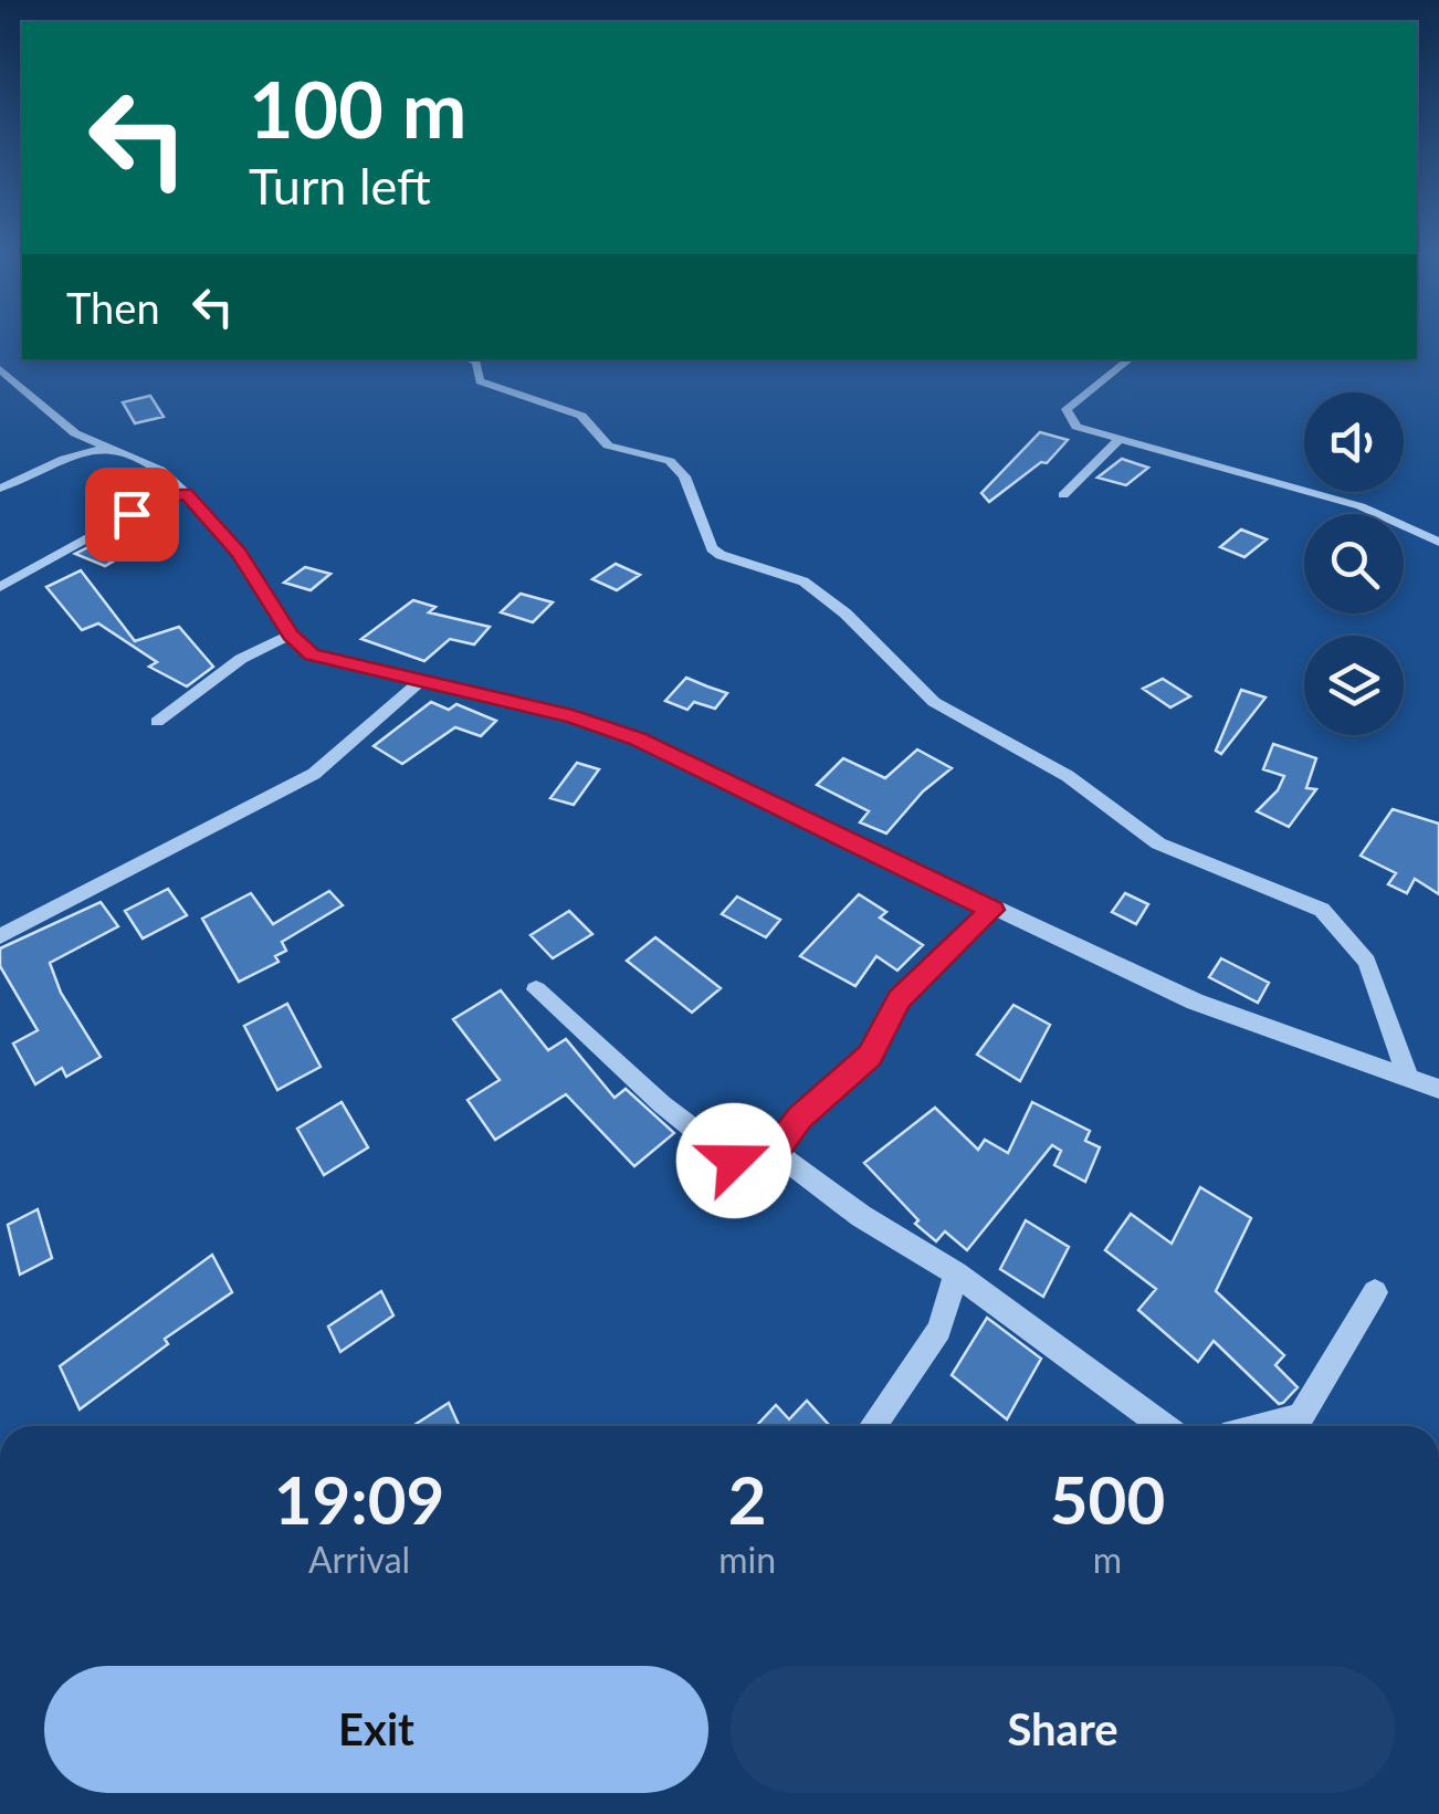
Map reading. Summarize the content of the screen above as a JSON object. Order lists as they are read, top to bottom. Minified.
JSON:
{"page":{"turn":["100 m","Turn left"],"then":"Then","eta":["19:09","Arrival","2","min","500","m"],"buttons":["Exit","Share"]}}
